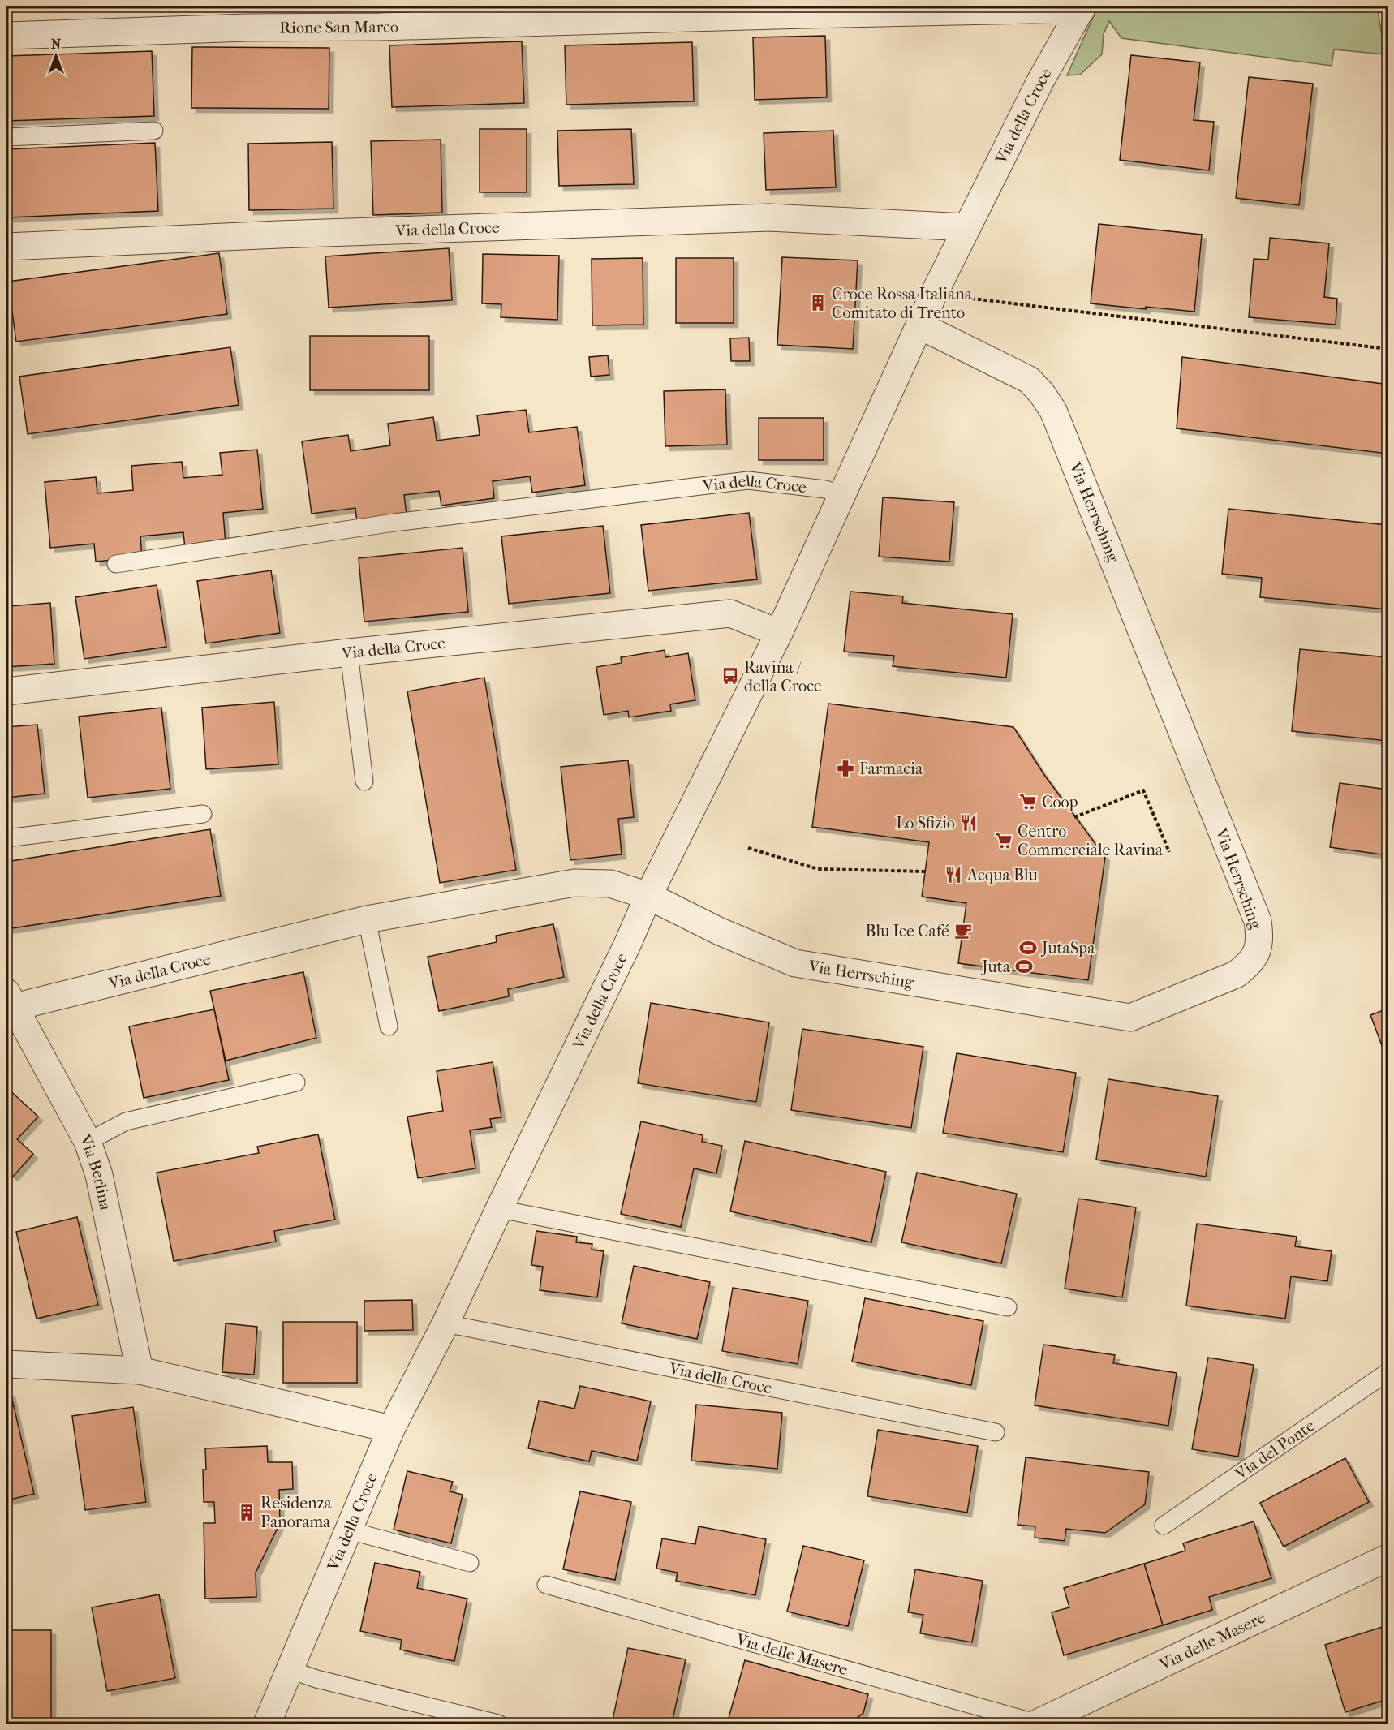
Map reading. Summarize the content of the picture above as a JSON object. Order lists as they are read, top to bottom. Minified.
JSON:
{"streets":{"street":["Rione San Marco","Via della Croce","Via Herrsching","Via Berlina","Via delle Masere"],"lane":["Via del Ponte"]},"crossings":[["Rione San Marco","Via della Croce"],["Via della Croce","Via Herrsching"],["Via della Croce","Via Berlina"]],"places":{"building":["Croce Rossa Italiana Comitato di Trento","Residenza Panorama"],"bus stop":["Ravina / della Croce"],"pharmacy":["Farmacia"],"supermarket":["Coop","Centro Commerciale Ravina"],"restaurant":["Lo Sfizio","Acqua Blu"],"cafe":["Blu Ice Café"],"sports":["JutaSpa","Juta"]},"north":"top"}
